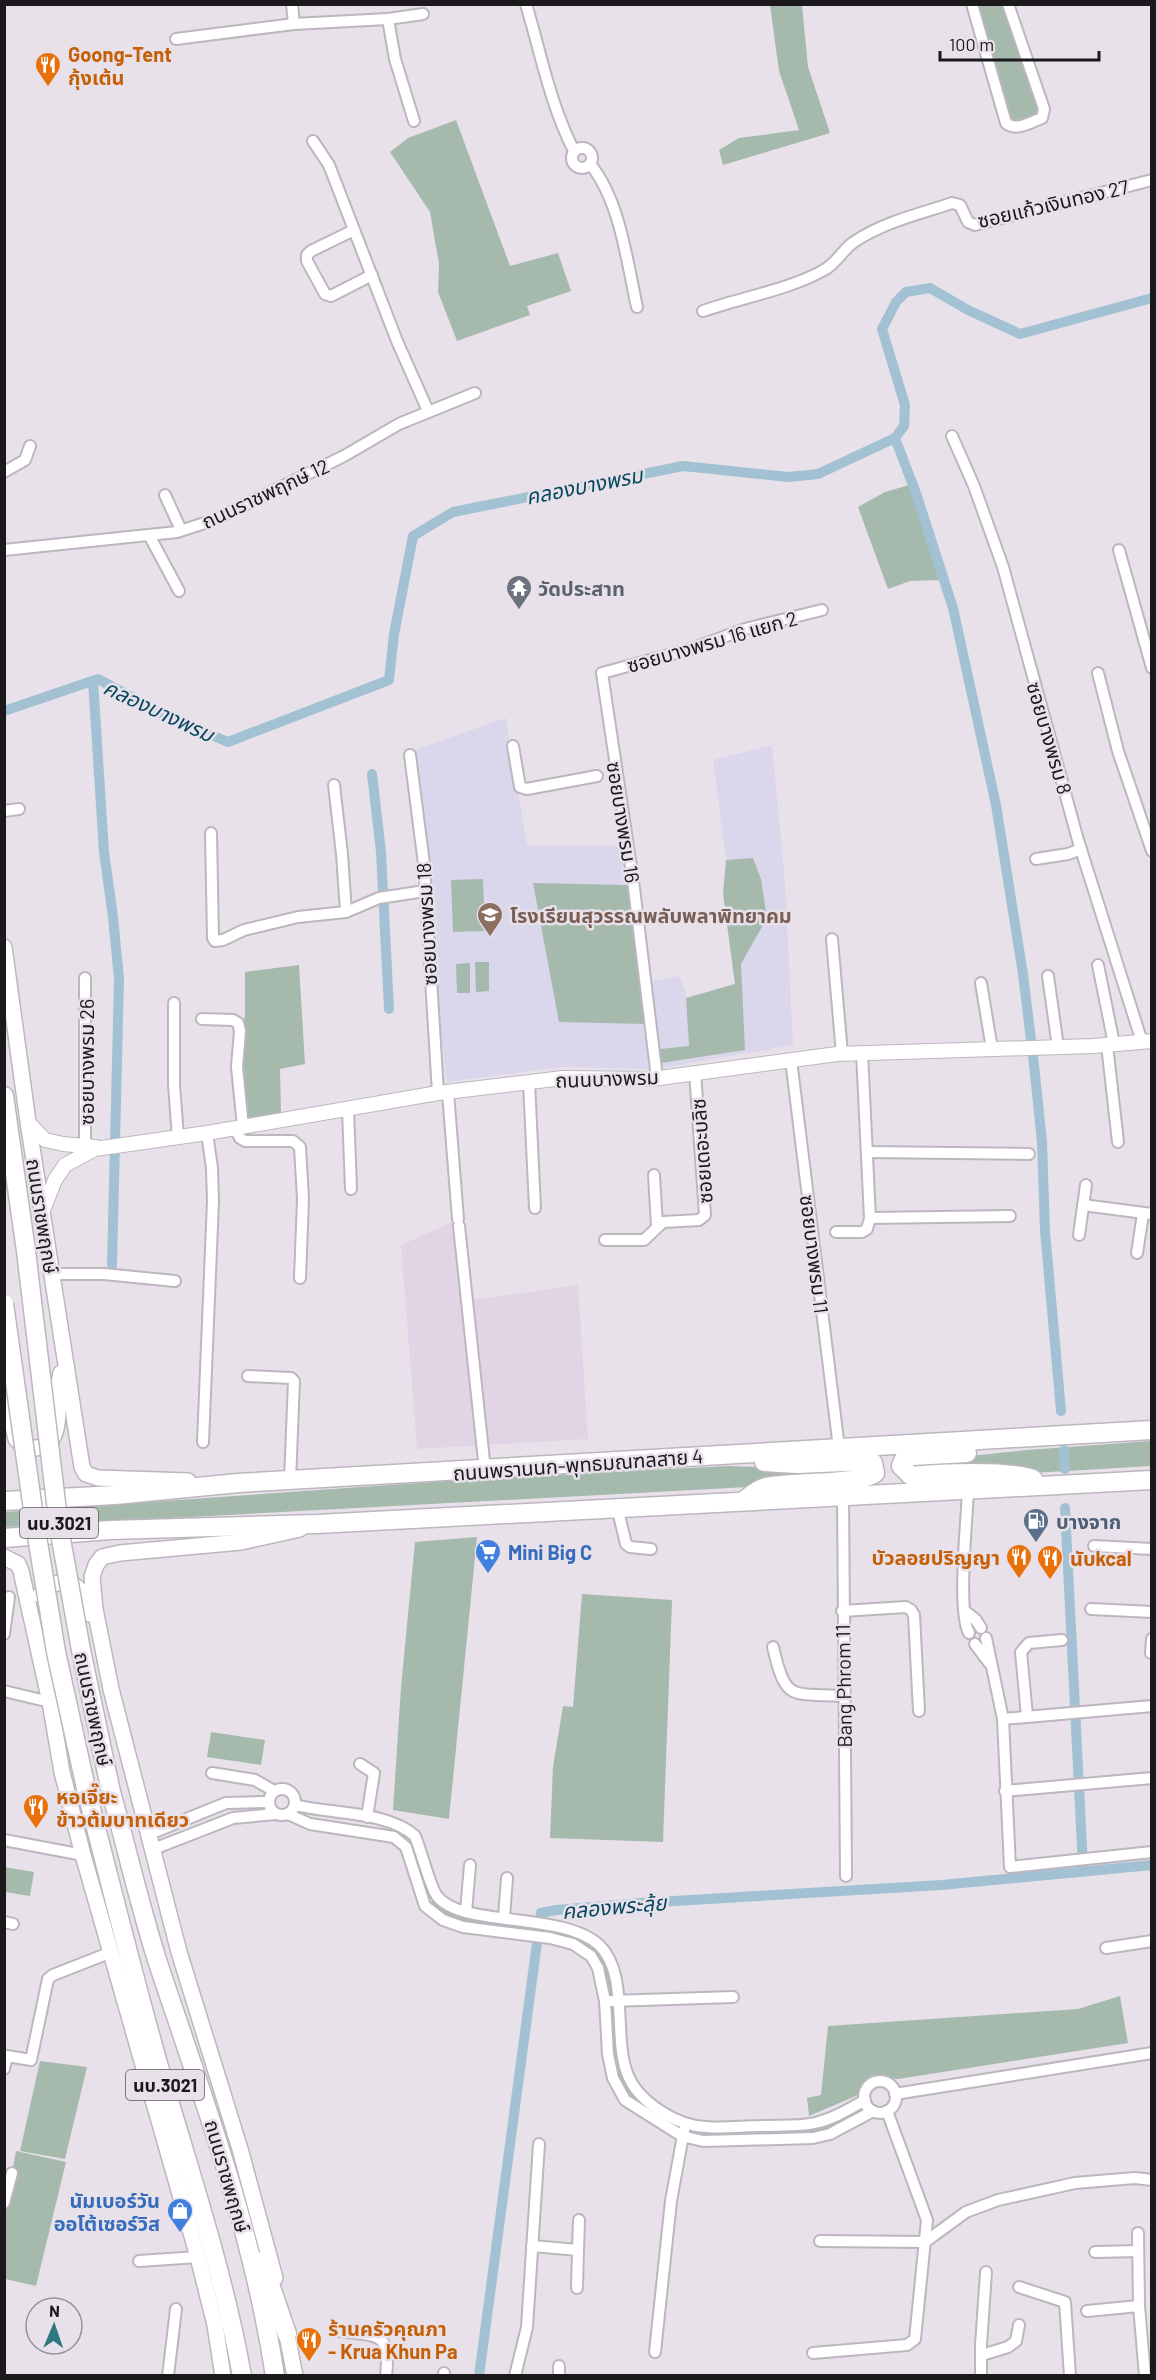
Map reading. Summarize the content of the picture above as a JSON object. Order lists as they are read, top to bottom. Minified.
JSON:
{"streets":{"main road":["ถนนราชพฤกษ์","ถนนพรานนก-พุทธมณฑลสาย 4","นบ.3021"],"street":["ซอยแก้วเงินทอง 27","ถนนราชพฤกษ์ 12","ซอยบางพรม 16 แยก 2","ซอยบางพรม 8","ซอยบางพรม 16","ซอยบางพรม 18","ซอยบางพรม 26","ถนนบางพรม","ซอยเดอะบลิซ","ซอยบางพรม 11","Bang Phrom 11"]},"crossings":[["ซอยบางพรม 16 แยก 2","ซอยบางพรม 16"],["ซอยบางพรม 8","ถนนบางพรม"],["ซอยบางพรม 16","ถนนบางพรม"],["ซอยบางพรม 18","ถนนบางพรม"],["ซอยบางพรม 18","ถนนพรานนก-พุทธมณฑลสาย 4"],["ซอยบางพรม 26","ถนนบางพรม"],["ถนนบางพรม","ซอยเดอะบลิซ"],["ถนนบางพรม","ถนนราชพฤกษ์"],["ถนนบางพรม","ซอยบางพรม 11"],["ถนนราชพฤกษ์","ถนนพรานนก-พุทธมณฑลสาย 4"],["ซอยบางพรม 11","ถนนพรานนก-พุทธมณฑลสาย 4"]],"water":["คลองบางพรม","คลองพระลุ้ย"],"places":{"restaurant":["Goong-Tent กุ้งเต้น","บัวลอยปริญญา","นับkcal","หอเจี๊ยะ ข้าวต้มบาทเดียว","ร้านครัวคุณภา - Krua Khun Pa"],"temple":["วัดประสาท"],"school or university":["โรงเรียนสุวรรณพลับพลาพิทยาคม"],"fuel station":["บางจาก"],"supermarket":["Mini Big C"],"shop":["นัมเบอร์วัน ออโต้เซอร์วิส"]},"scale_bar":"100 m","north":"top"}
